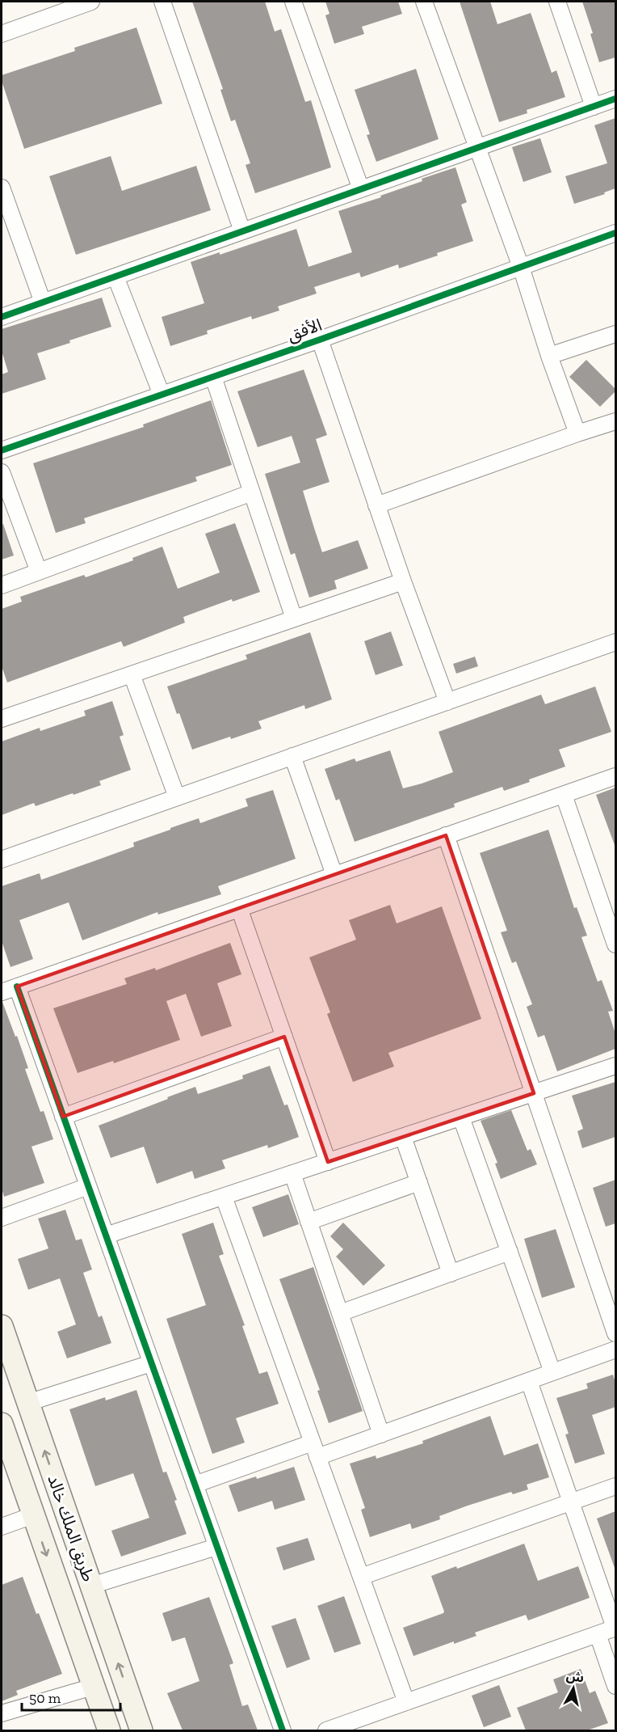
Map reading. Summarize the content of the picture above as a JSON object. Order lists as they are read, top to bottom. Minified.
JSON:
{"streets":{"main road":["طريق الملك خالد"],"street":["الأفق"]},"scale_bar":"50 m","north":"top"}
